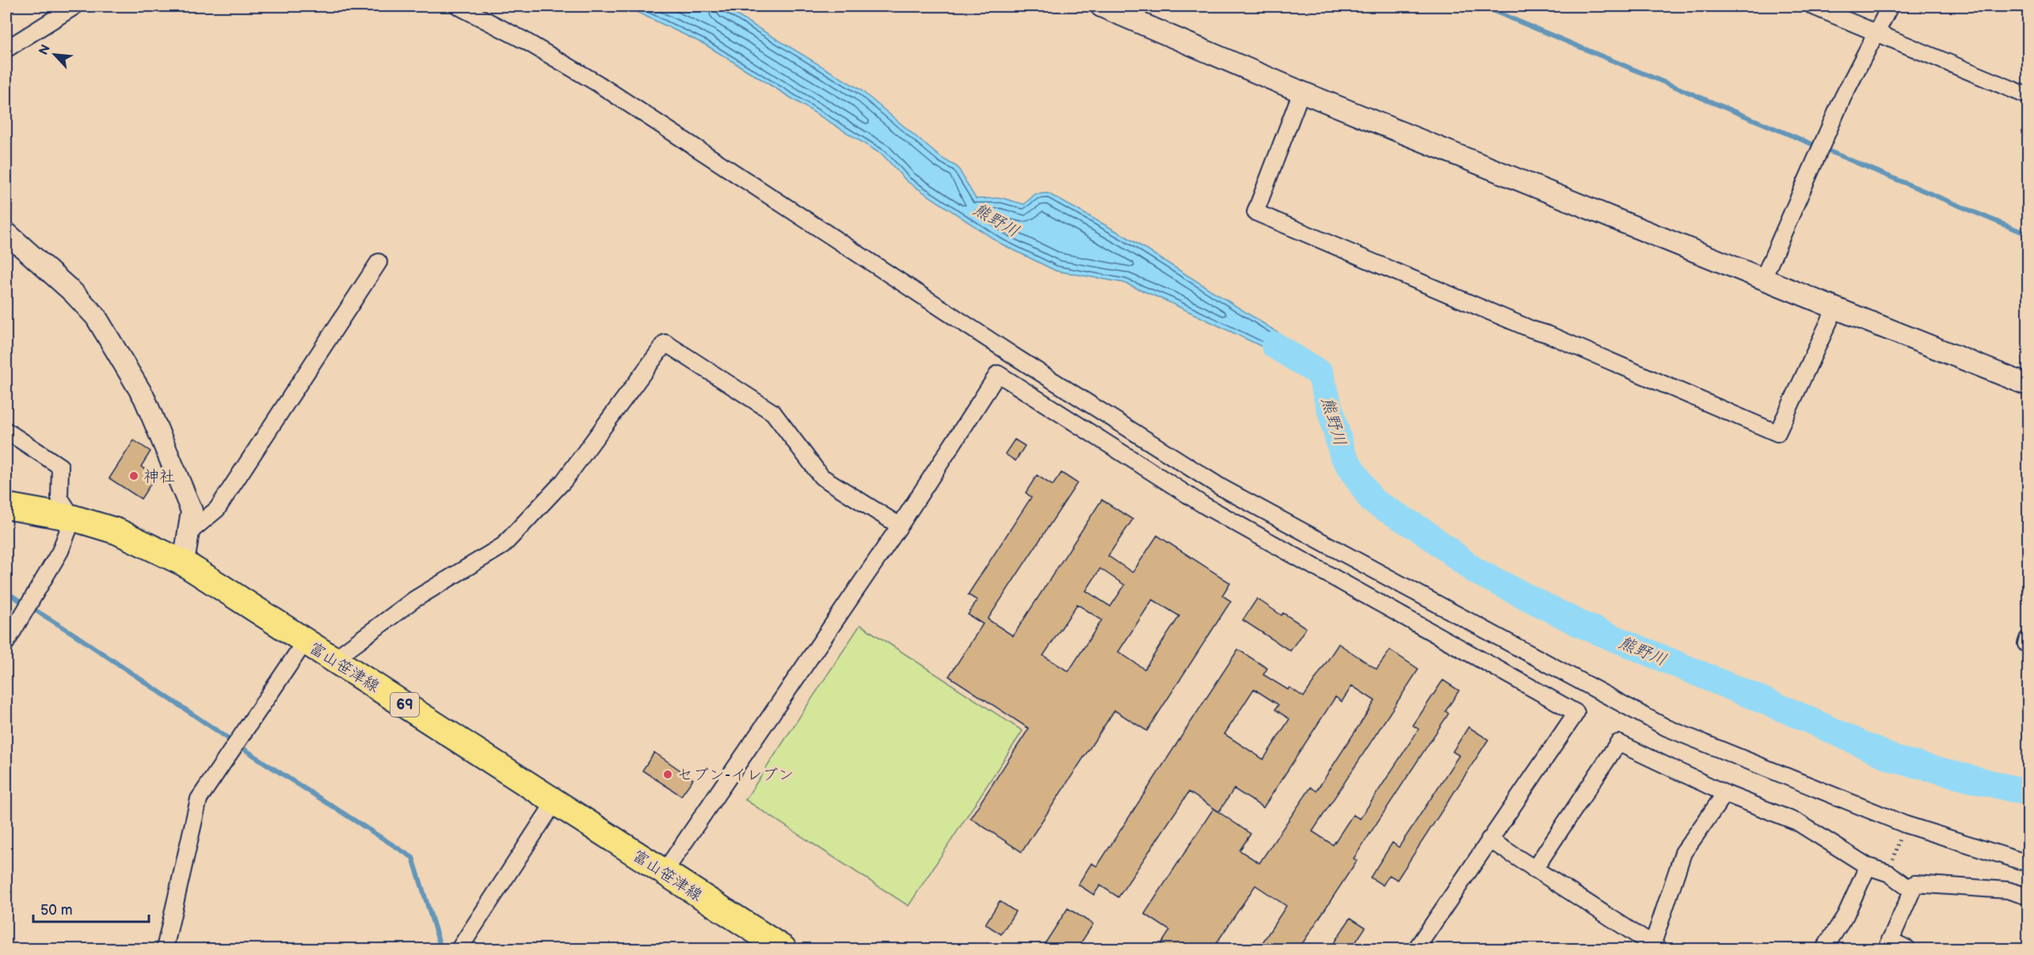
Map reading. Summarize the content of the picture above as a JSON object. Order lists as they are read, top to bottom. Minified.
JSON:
{"streets":{"main road":["富山笹津線","69"]},"water":["熊野川"],"places":["神社","セブン-イレブン"],"scale_bar":"50 m","north":"top left"}
